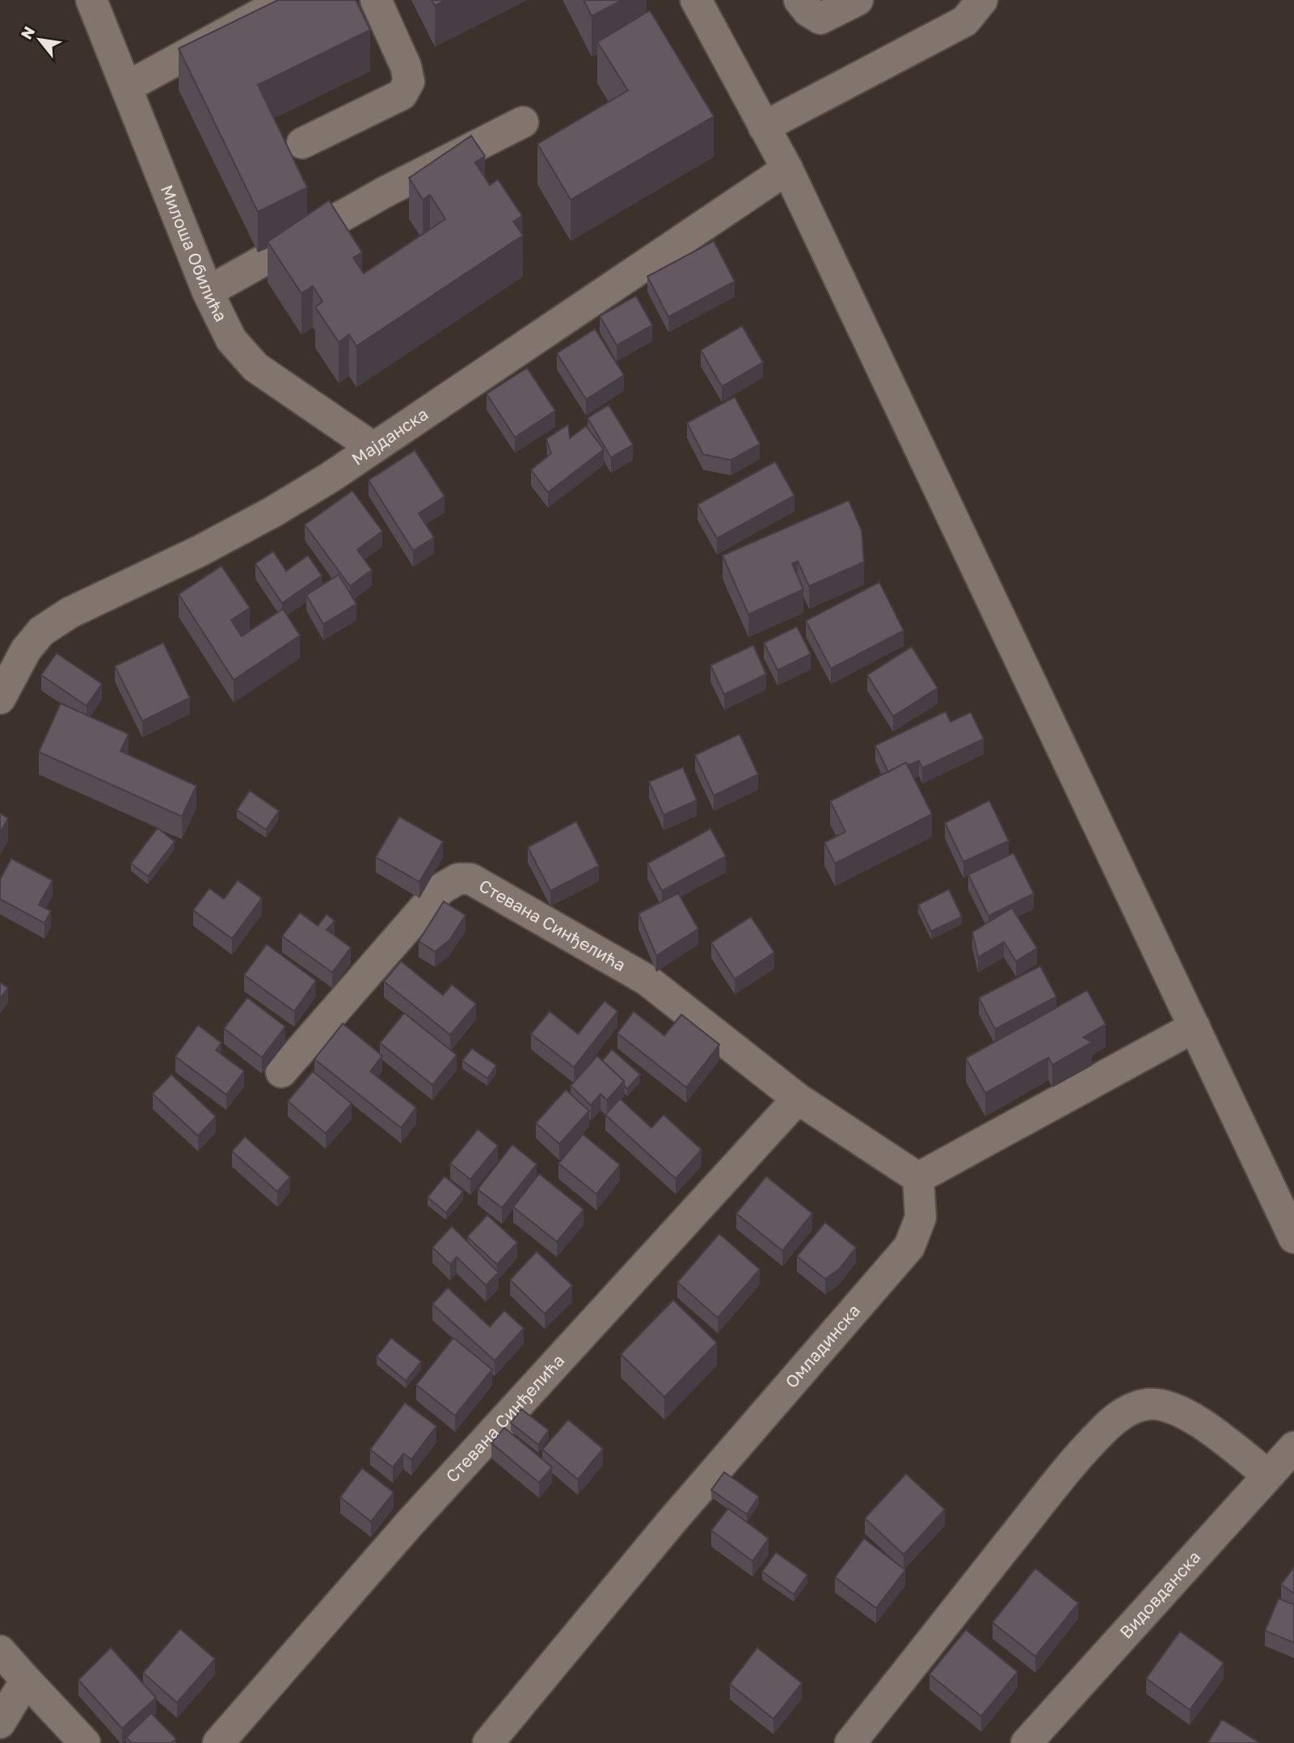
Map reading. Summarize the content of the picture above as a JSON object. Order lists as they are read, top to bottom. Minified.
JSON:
{"streets":{"street":["Милоша Обилића","Мајданска","Стевана Синђелића","Омладинска","Видовданска"]},"crossings":[["Милоша Обилића","Мајданска"],["Стевана Синђелића","Омладинска"]],"north":"top left"}
